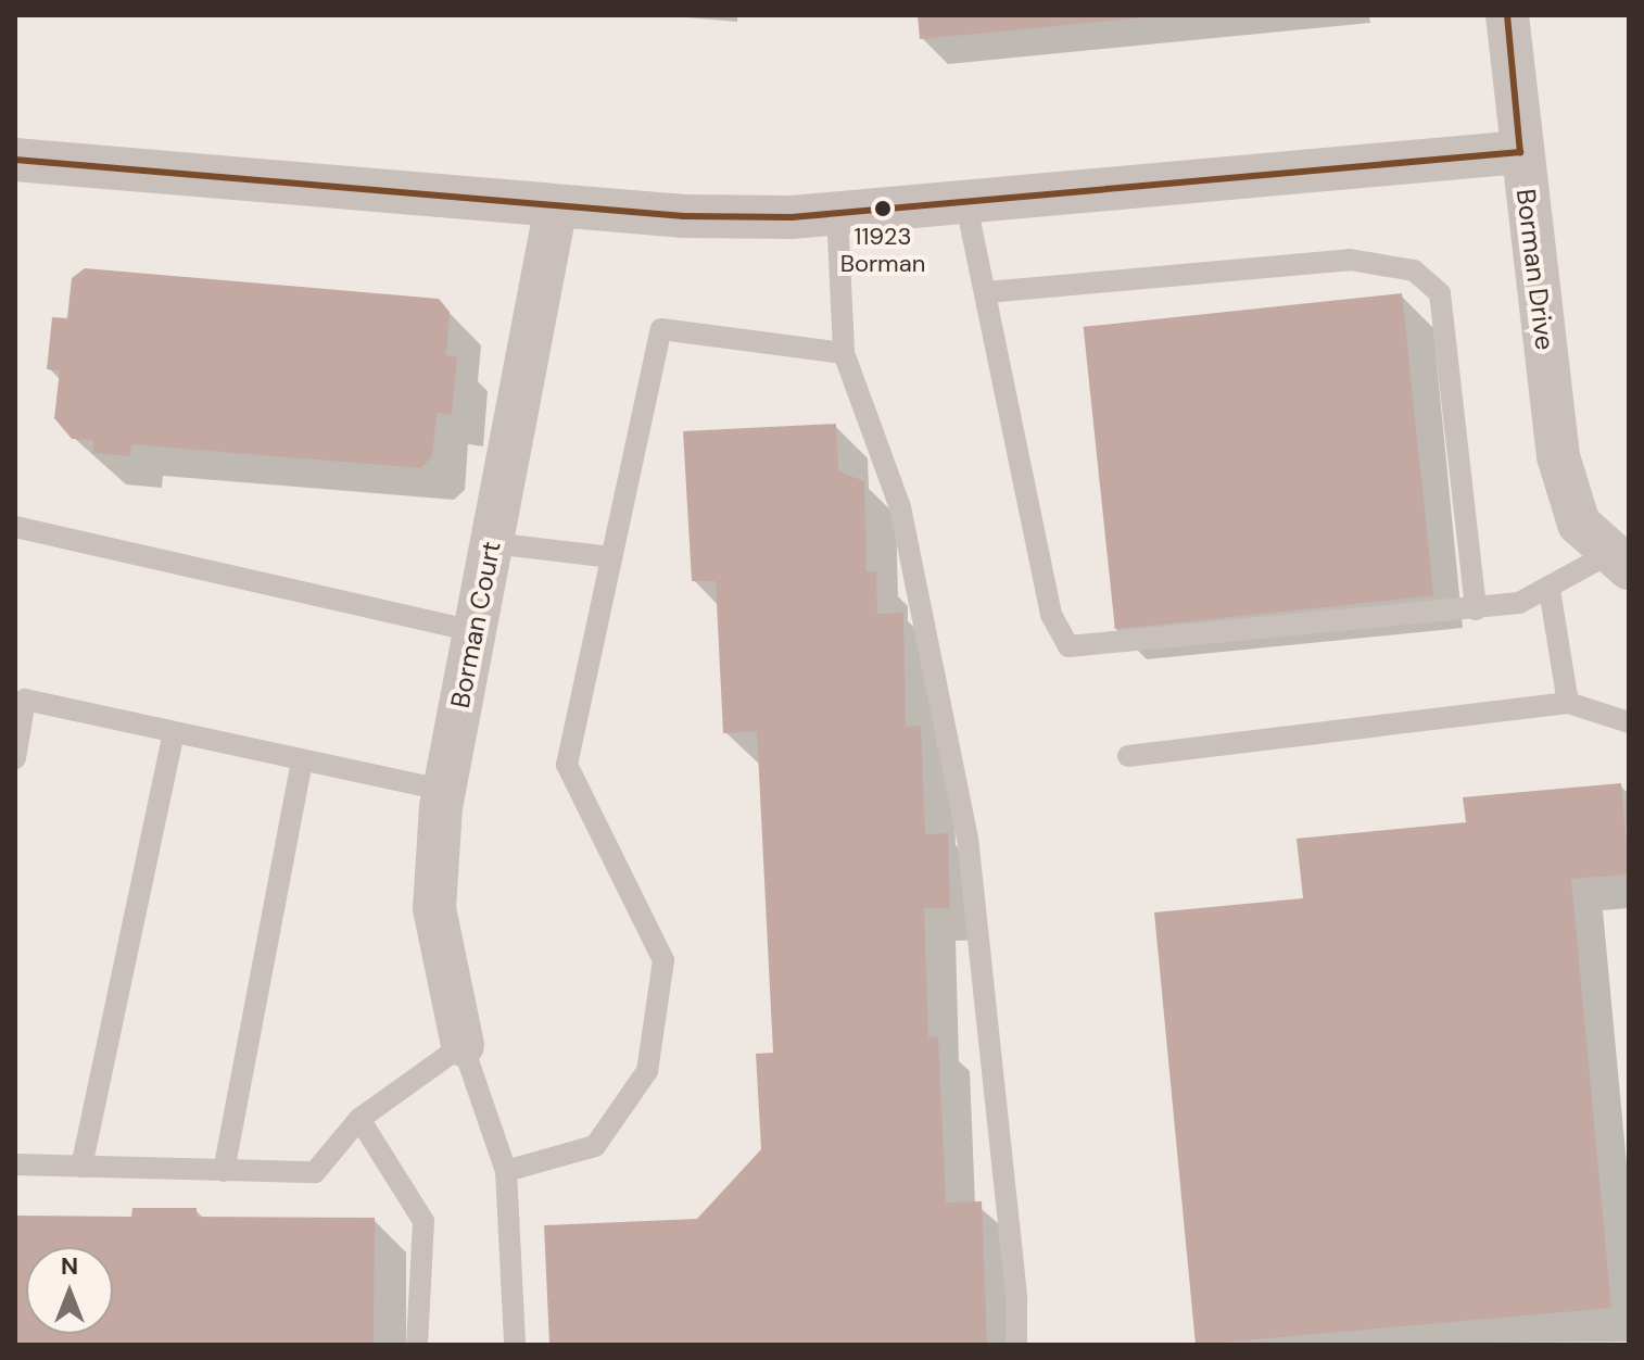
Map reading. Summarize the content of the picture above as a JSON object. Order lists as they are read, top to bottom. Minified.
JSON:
{"streets":{"street":["Borman Drive","Borman Court"]},"crossings":[["Borman Drive","Borman Court"]],"places":["11923 Borman"],"north":"top"}
